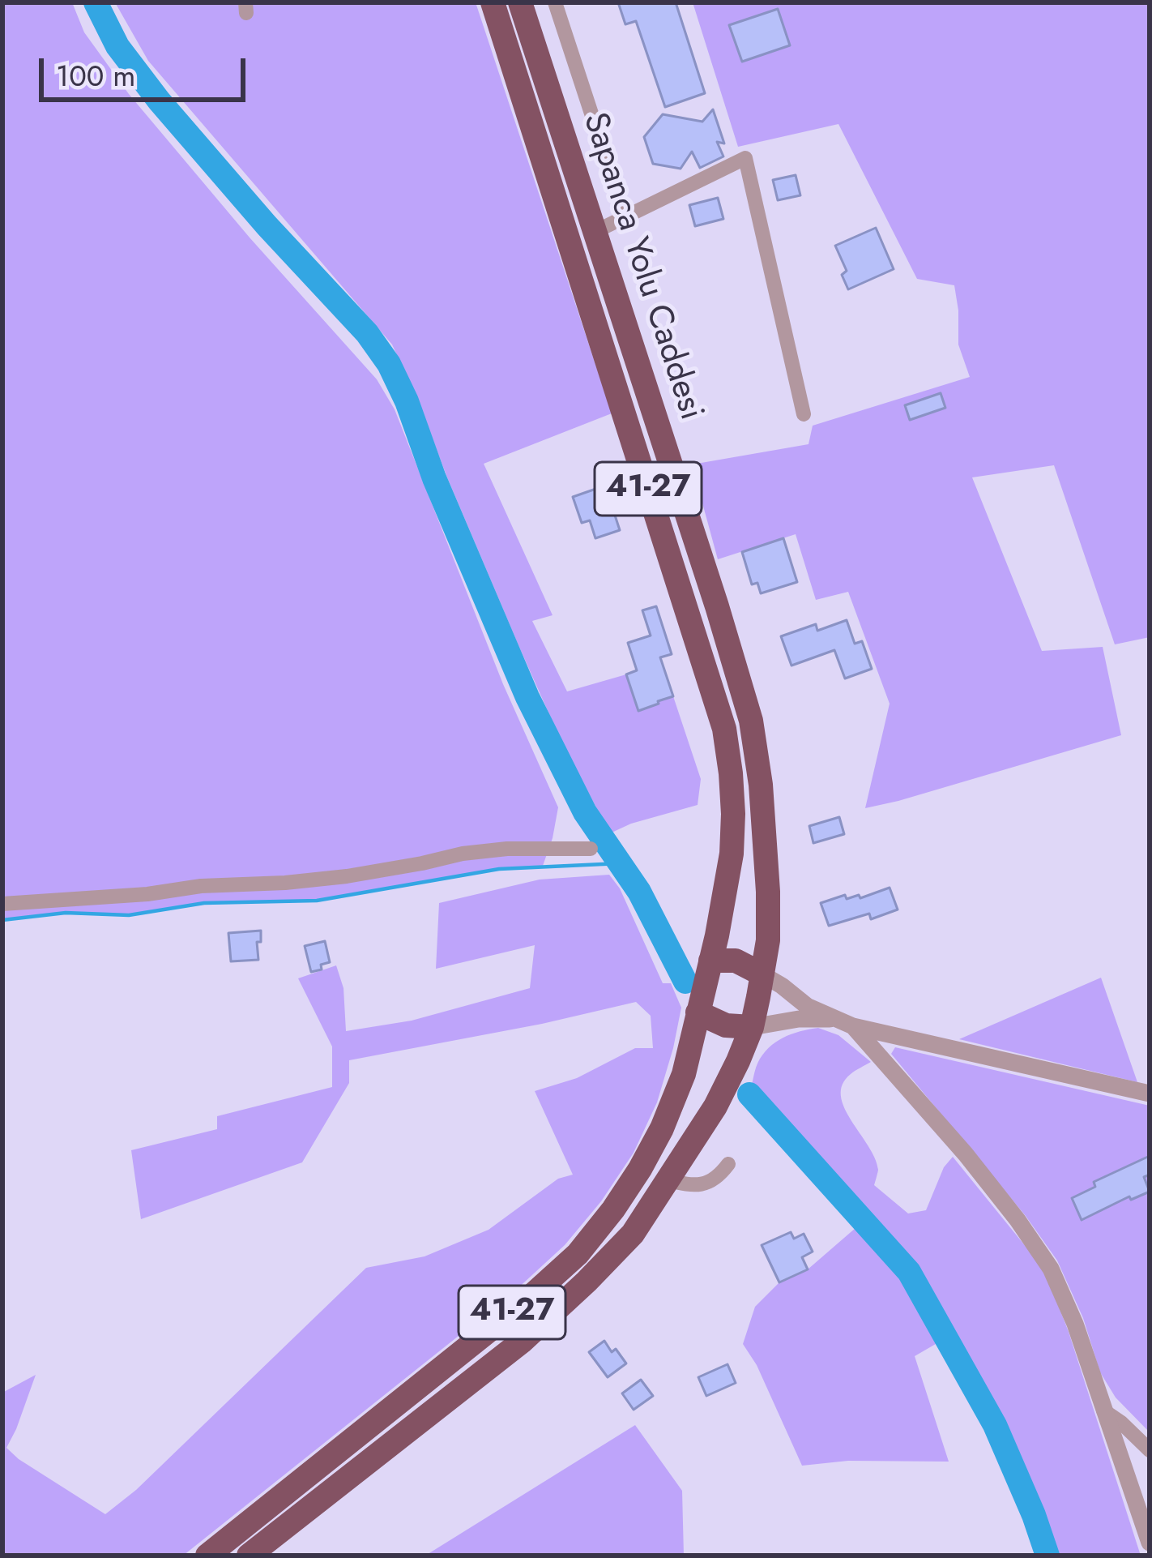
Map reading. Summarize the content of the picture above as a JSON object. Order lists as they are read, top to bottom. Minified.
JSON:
{"streets":{"highway":["Sapanca Yolu Caddesi","41-27"]},"scale_bar":"100 m"}
